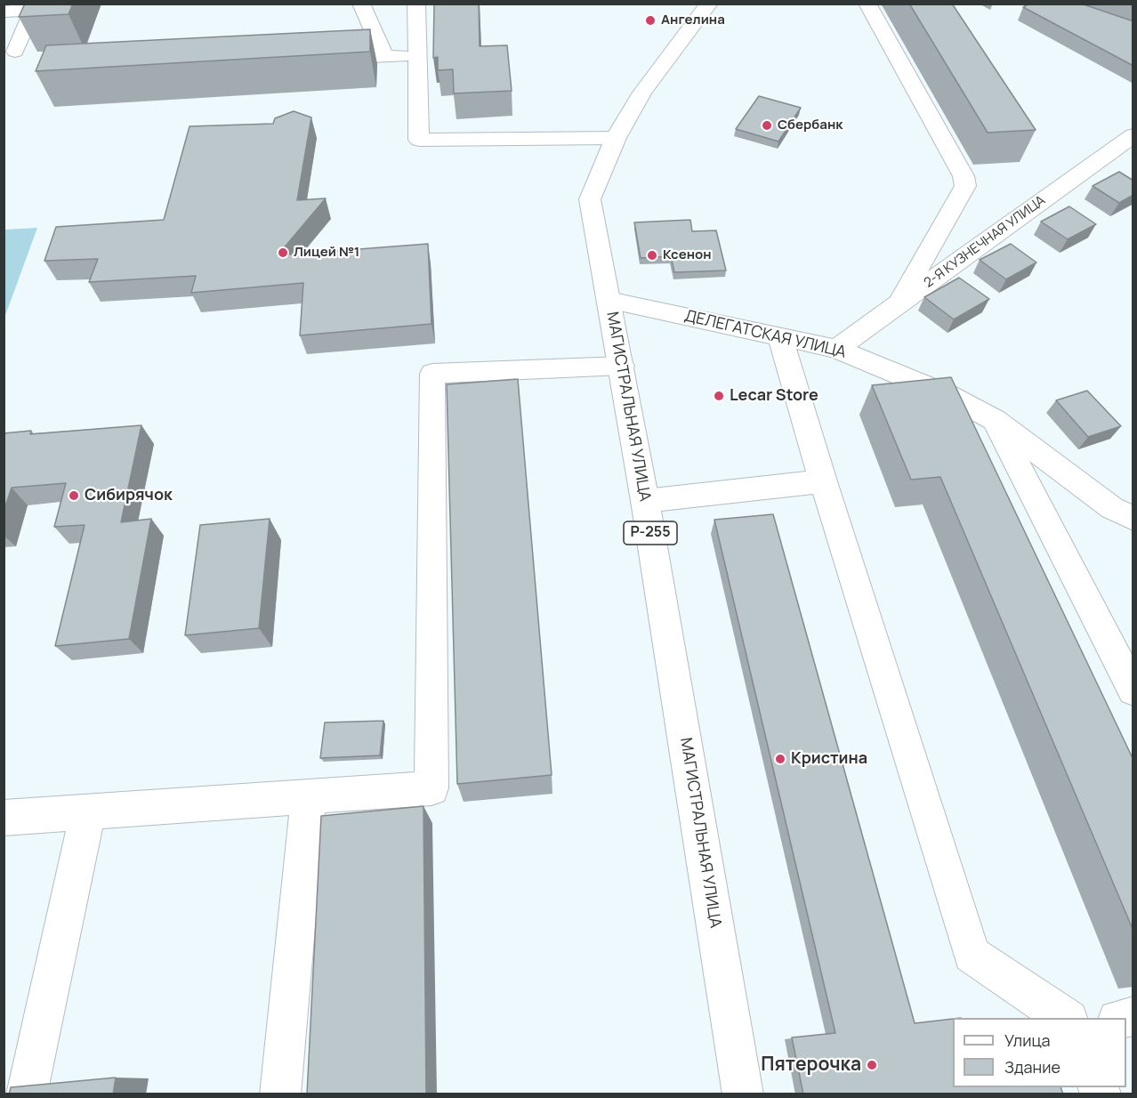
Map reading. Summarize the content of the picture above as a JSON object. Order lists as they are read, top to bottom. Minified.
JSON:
{"streets":{"main road":["2-Я КУЗНЕЧНАЯ УЛИЦА","ДЕЛЕГАТСКАЯ УЛИЦА","МАГИСТРАЛЬНАЯ УЛИЦА","Р-255"]},"crossings":[["2-Я КУЗНЕЧНАЯ УЛИЦА","ДЕЛЕГАТСКАЯ УЛИЦА"],["ДЕЛЕГАТСКАЯ УЛИЦА","МАГИСТРАЛЬНАЯ УЛИЦА"]],"places":["Ангелина","Сбербанк","Лицей №1","Ксенон","Lecar Store","Сибирячок","Кристина","Пятерочка"],"legend":["Улица","Здание"]}
